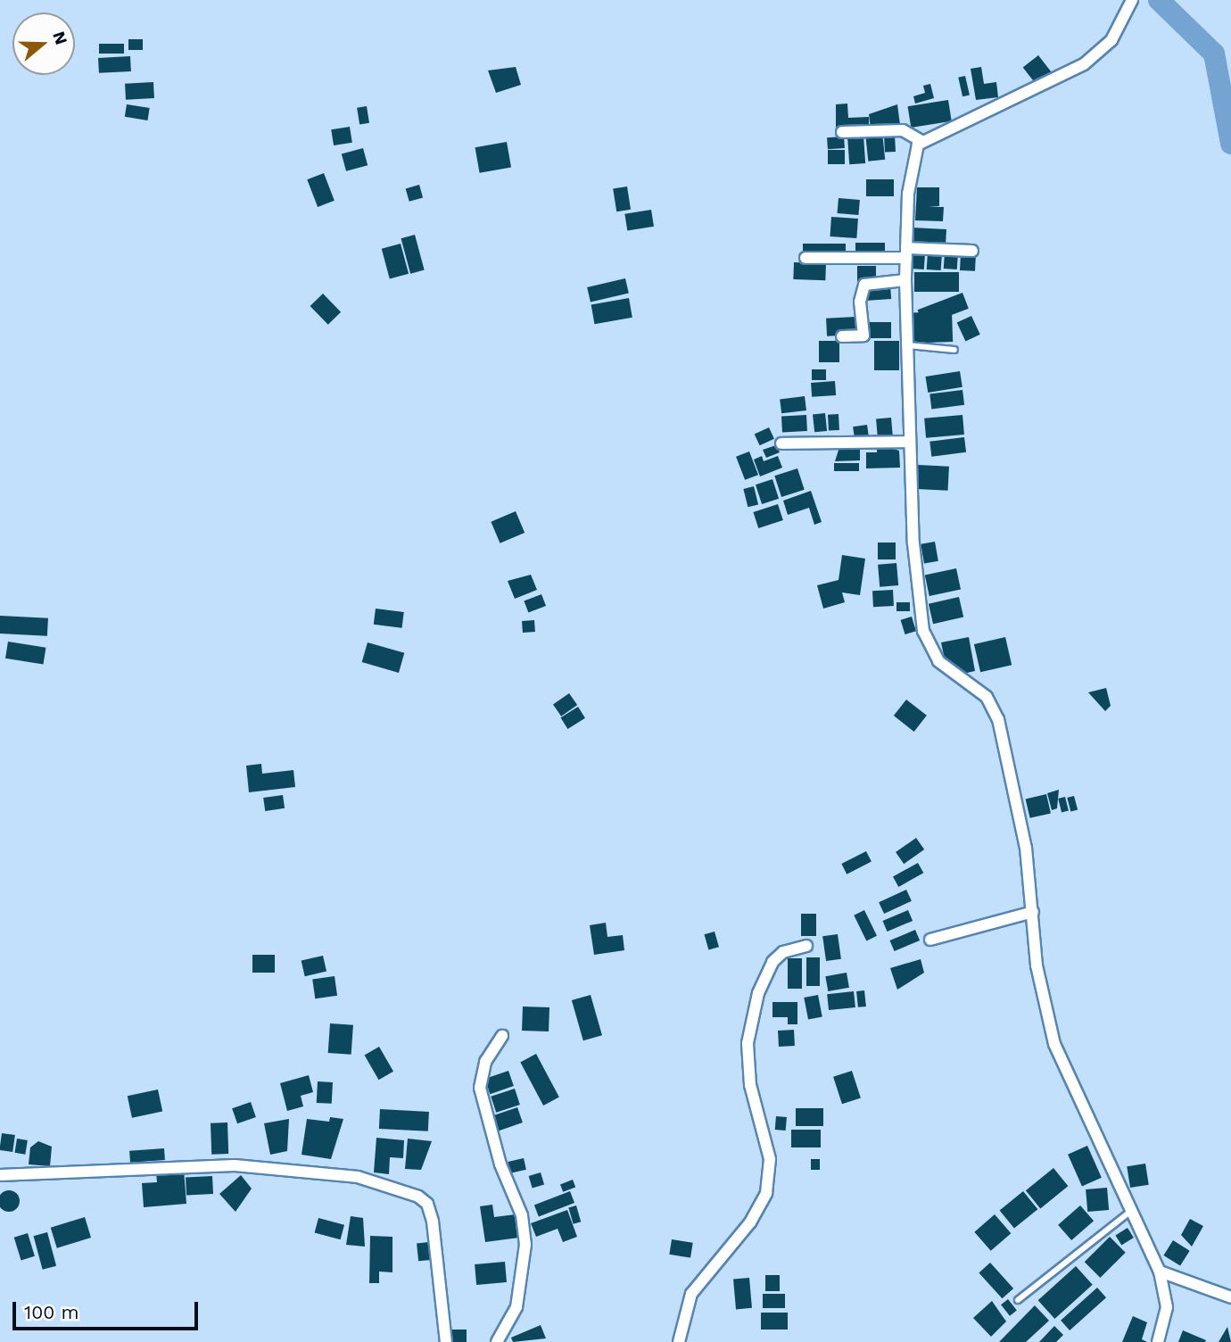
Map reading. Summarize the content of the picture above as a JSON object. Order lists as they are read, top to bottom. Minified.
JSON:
{"scale_bar":"100 m","north":"right"}
